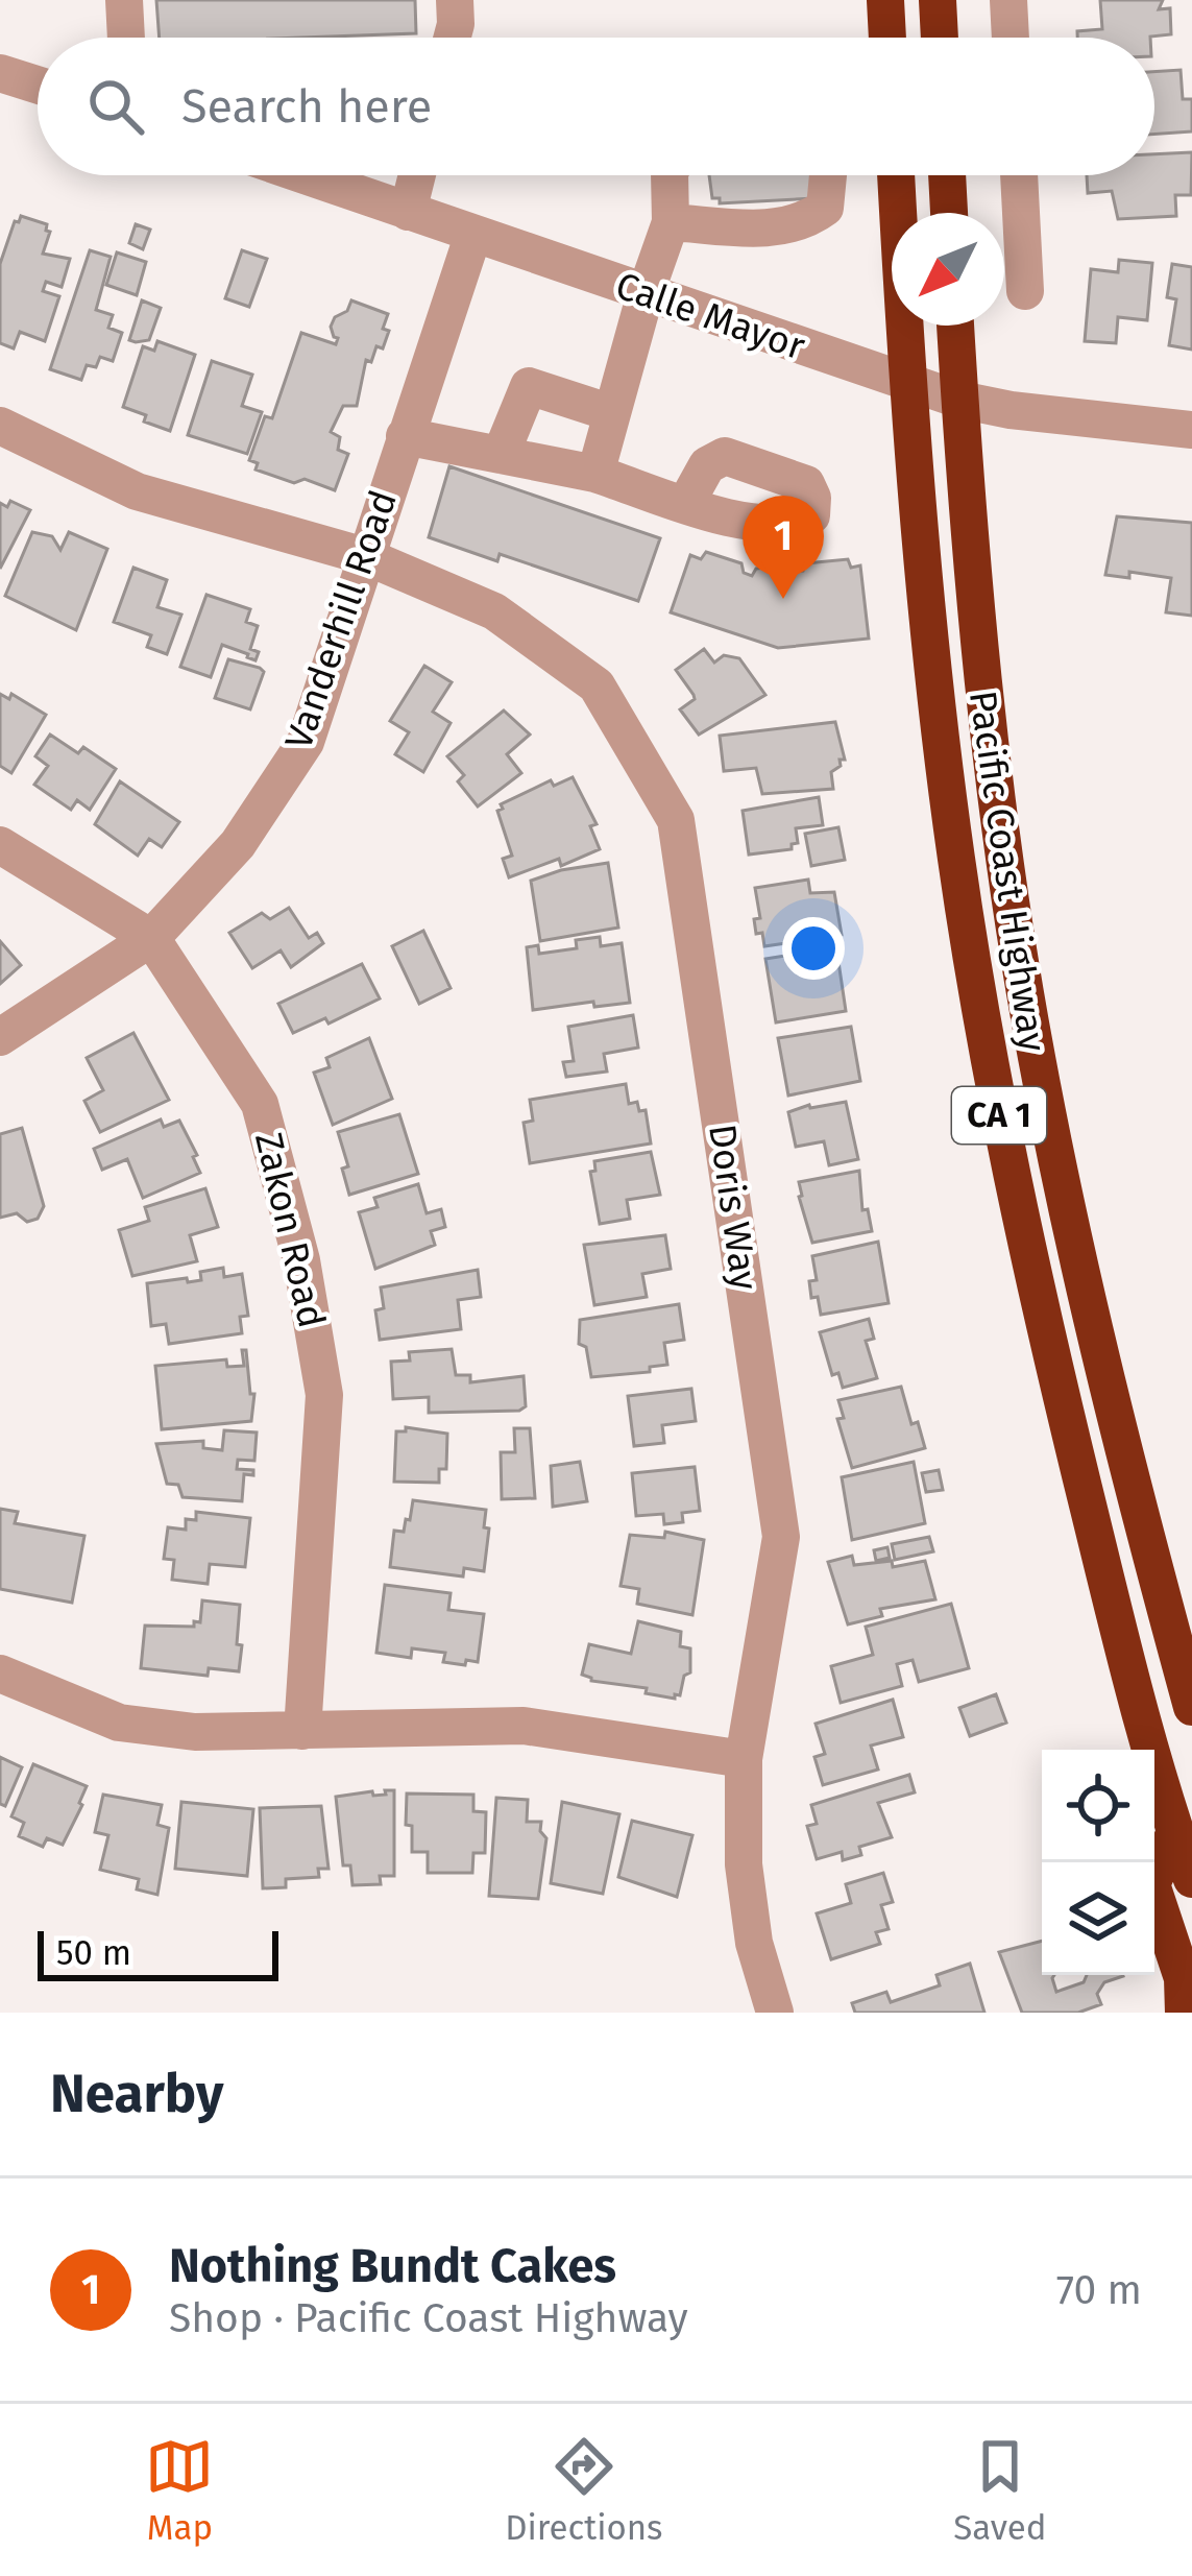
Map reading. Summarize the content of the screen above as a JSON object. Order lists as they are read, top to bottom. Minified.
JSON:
{"streets":{"highway":["Pacific Coast Highway","CA 1"],"street":["Calle Mayor","Vanderhill Road","Doris Way","Zakon Road"]},"crossings":[["Calle Mayor","Vanderhill Road"],["Calle Mayor","Pacific Coast Highway"],["Vanderhill Road","Doris Way"],["Vanderhill Road","Zakon Road"]],"scale_bar":"50 m","north":"bottom left","page":{"search":"Search here","pins":"1","scale":"50 m","heading":"Nearby","list":[{"mark":"1","name":"Nothing Bundt Cakes","note":"Shop · Pacific Coast Highway","value":"70 m"}],"nav":["Map","Directions","Saved"]}}
